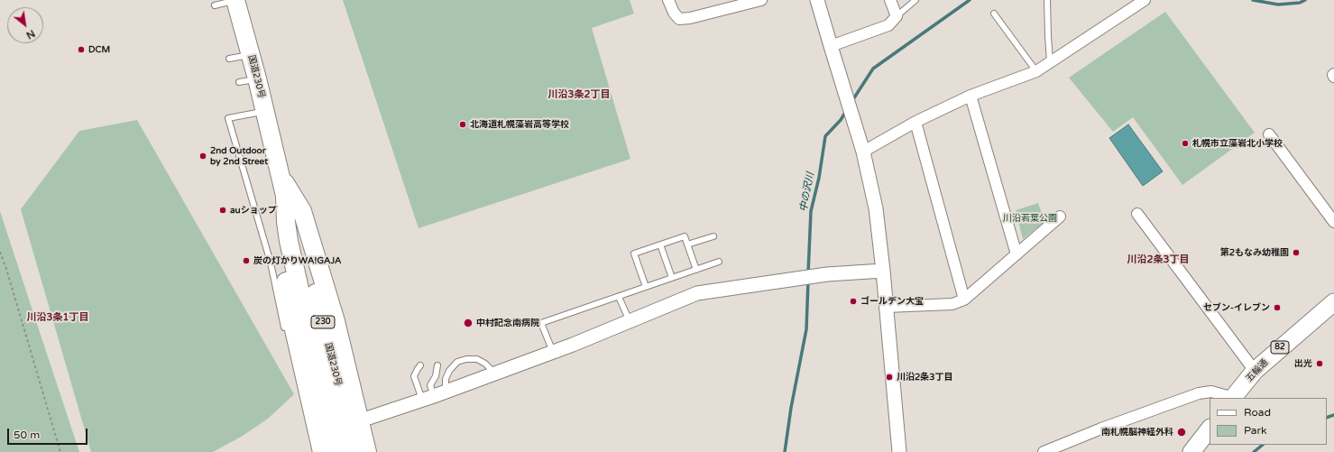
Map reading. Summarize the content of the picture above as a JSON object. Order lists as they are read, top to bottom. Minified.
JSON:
{"streets":{"highway":["国道230号","230"],"main road":["82","五輪通"]},"districts":["川沿3条2丁目","川沿2条3丁目","川沿3条1丁目"],"water":["中の沢川"],"parks":["川沿若葉公園"],"places":["DCM","北海道札幌藻岩高等学校","札幌市立藻岩北小学校","2nd Outdoor by 2nd Street","auショップ","第2もなみ幼稚園","炭の灯かりWA!GAJA","ゴールデン大宝","セブン-イレブン","中村記念南病院","出光","川沿2条3丁目","南札幌脳神経外科"],"legend":["Road","Park"],"scale_bar":"50 m","north":"bottom right"}
